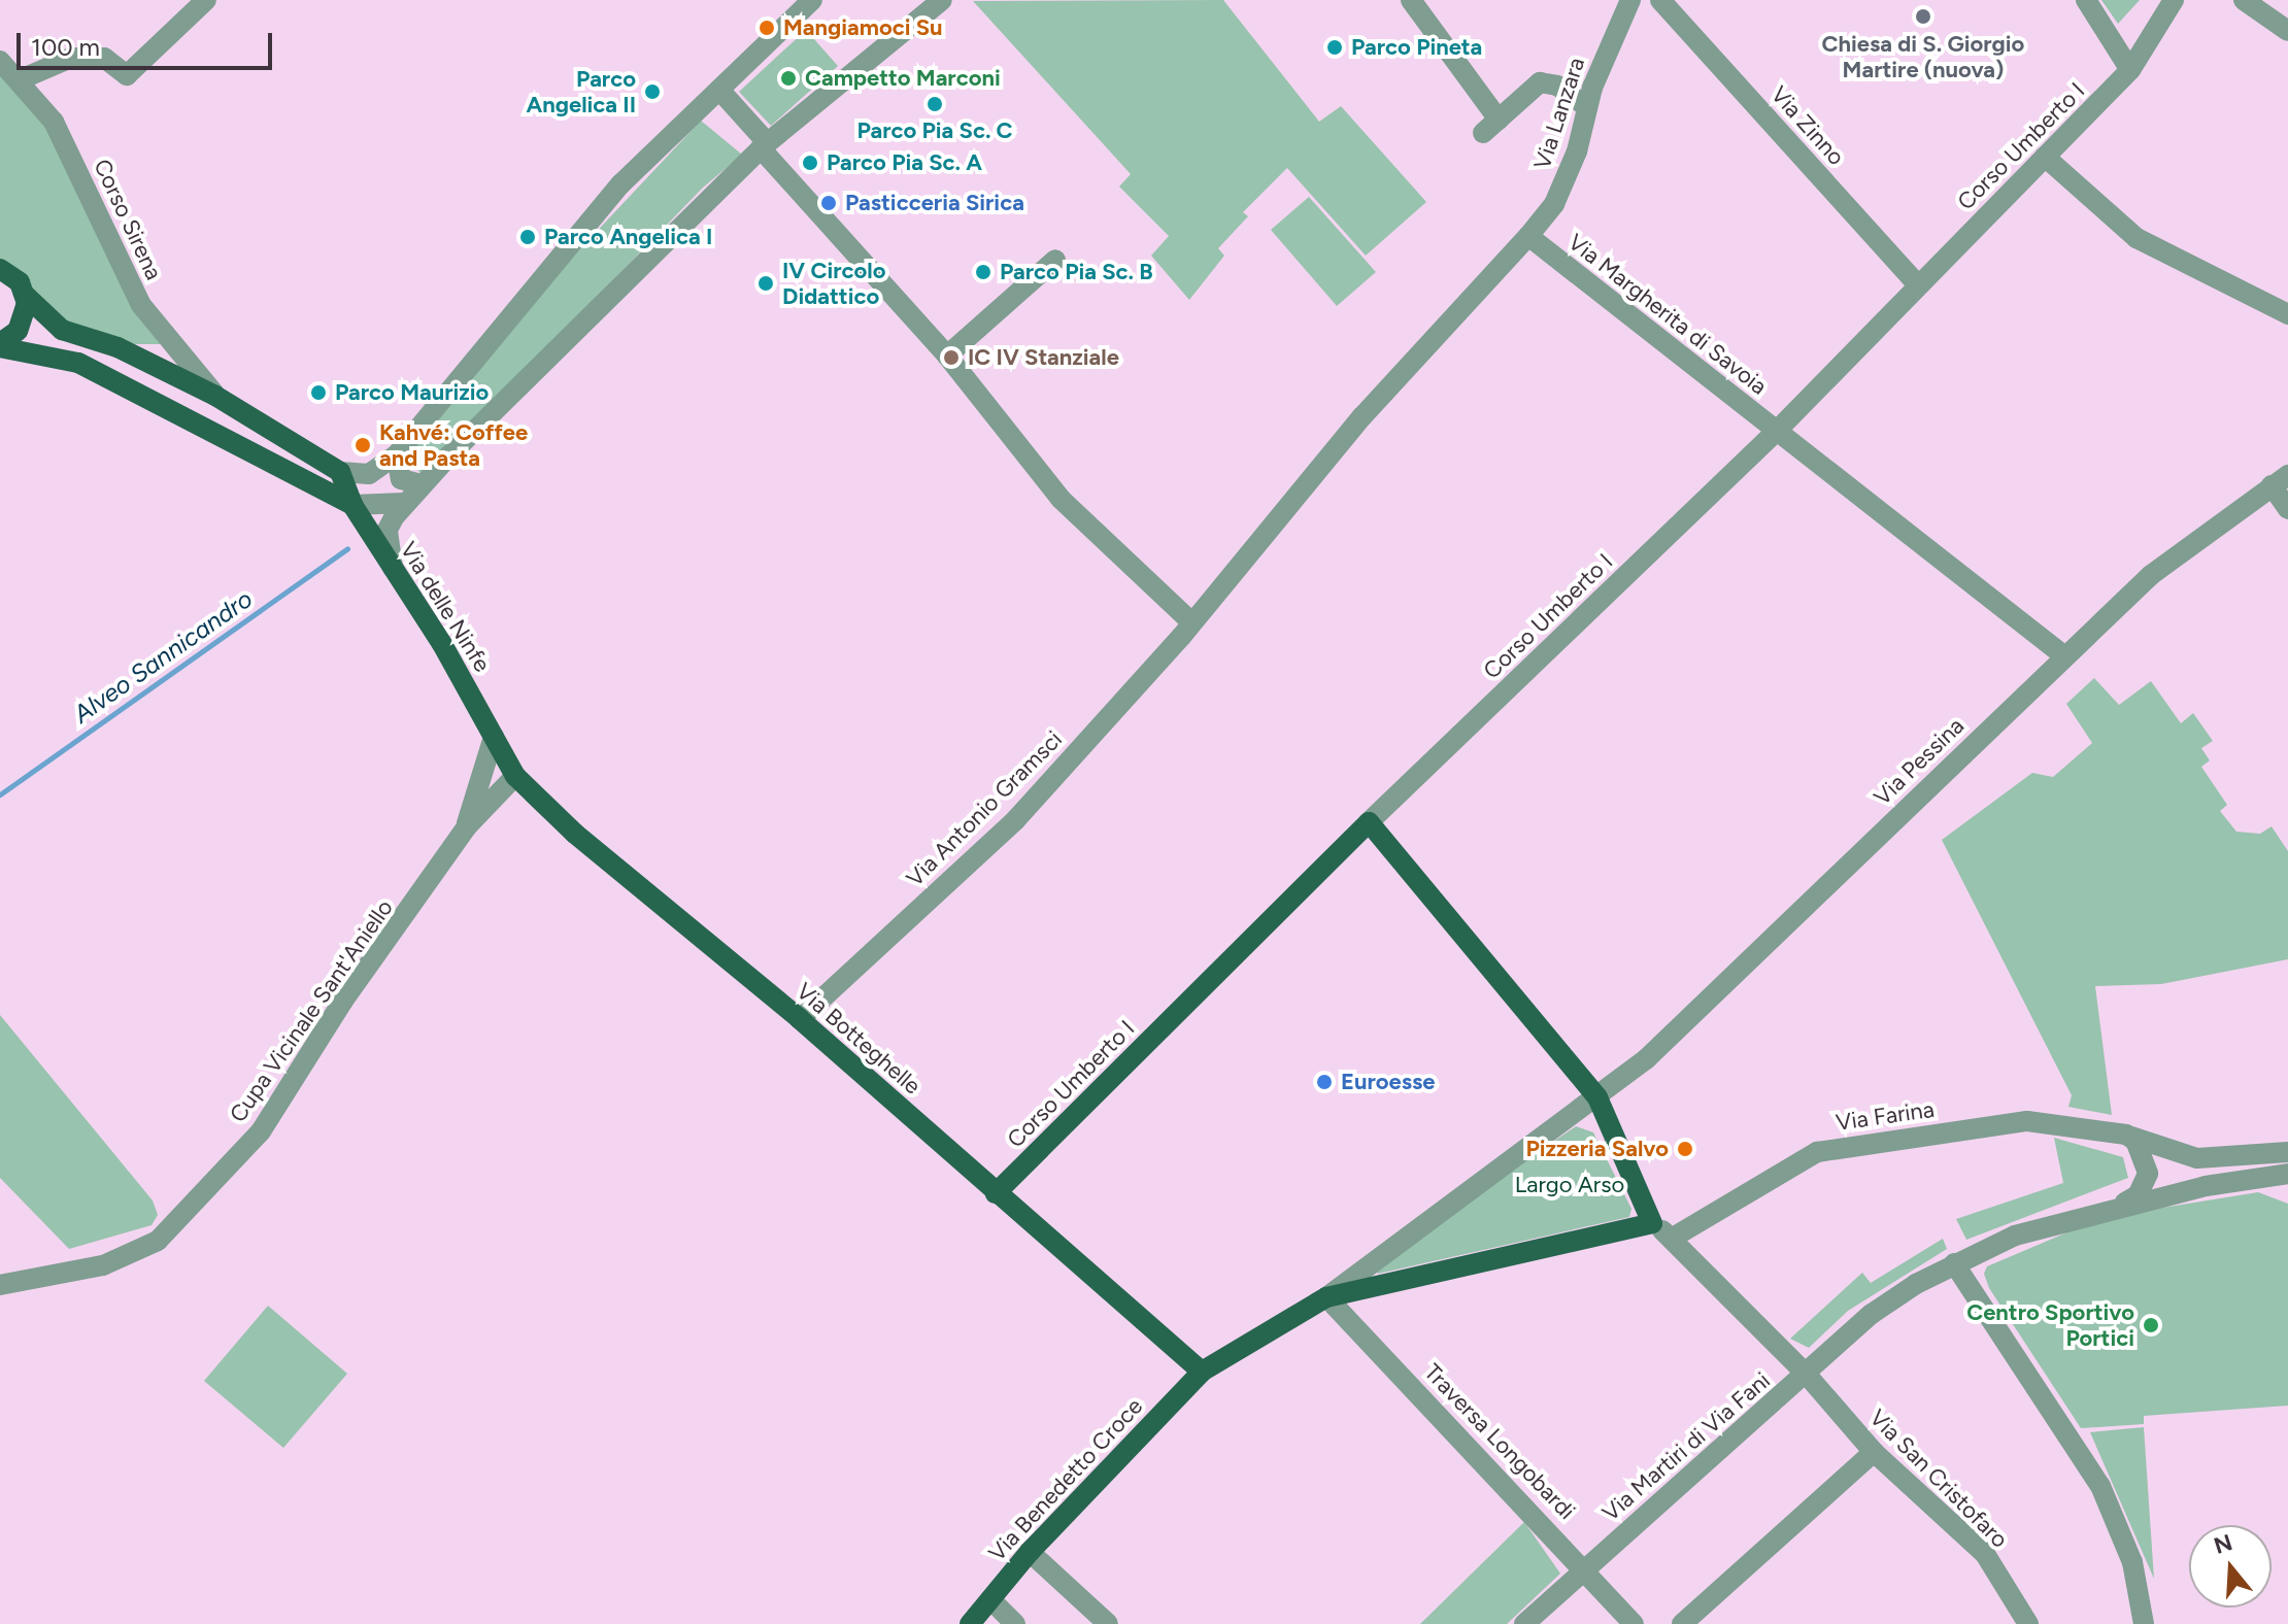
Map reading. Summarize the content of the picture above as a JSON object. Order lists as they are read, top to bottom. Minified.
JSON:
{"streets":{"main road":["Corso Umberto I","Via delle Ninfe","Via Botteghelle","Via Benedetto Croce"],"street":["Via Lanzara","Via Zinno","Corso Sirena","Via Margherita di Savoia","Via Pessina","Via Antonio Gramsci","Cupa Vicinale Sant'Aniello","Via Farina","Traversa Longobardi","Via Martiri di Via Fani","Via San Cristofaro"]},"crossings":[["Via Lanzara","Via Margherita di Savoia"],["Via Lanzara","Via Antonio Gramsci"],["Via Zinno","Corso Umberto I"],["Corso Umberto I","Via Margherita di Savoia"],["Corso Umberto I","Via Botteghelle"],["Via Margherita di Savoia","Via Pessina"],["Via Margherita di Savoia","Via Antonio Gramsci"],["Via delle Ninfe","Via Botteghelle"],["Via Antonio Gramsci","Via Botteghelle"],["Via Botteghelle","Via Benedetto Croce"],["Via Farina","Via San Cristofaro"],["Traversa Longobardi","Via Martiri di Via Fani"],["Traversa Longobardi","Via Benedetto Croce"],["Via Martiri di Via Fani","Via San Cristofaro"]],"water":["Alveo Sannicandro"],"parks":["Largo Arso"],"places":["Chiesa di S. Giorgio Martire (nuova)","Mangiamoci Su","Parco Pineta","Campetto Marconi","Parco Angelica II","Parco Pia Sc. C","Parco Pia Sc. A","Pasticceria Sirica","Parco Angelica I","Parco Pia Sc. B","IV Circolo Didattico","IC IV Stanziale","Parco Maurizio","Kahvé: Coffee and Pasta","Euroesse","Pizzeria Salvo","Centro Sportivo Portici"],"scale_bar":"100 m","north":"top"}
